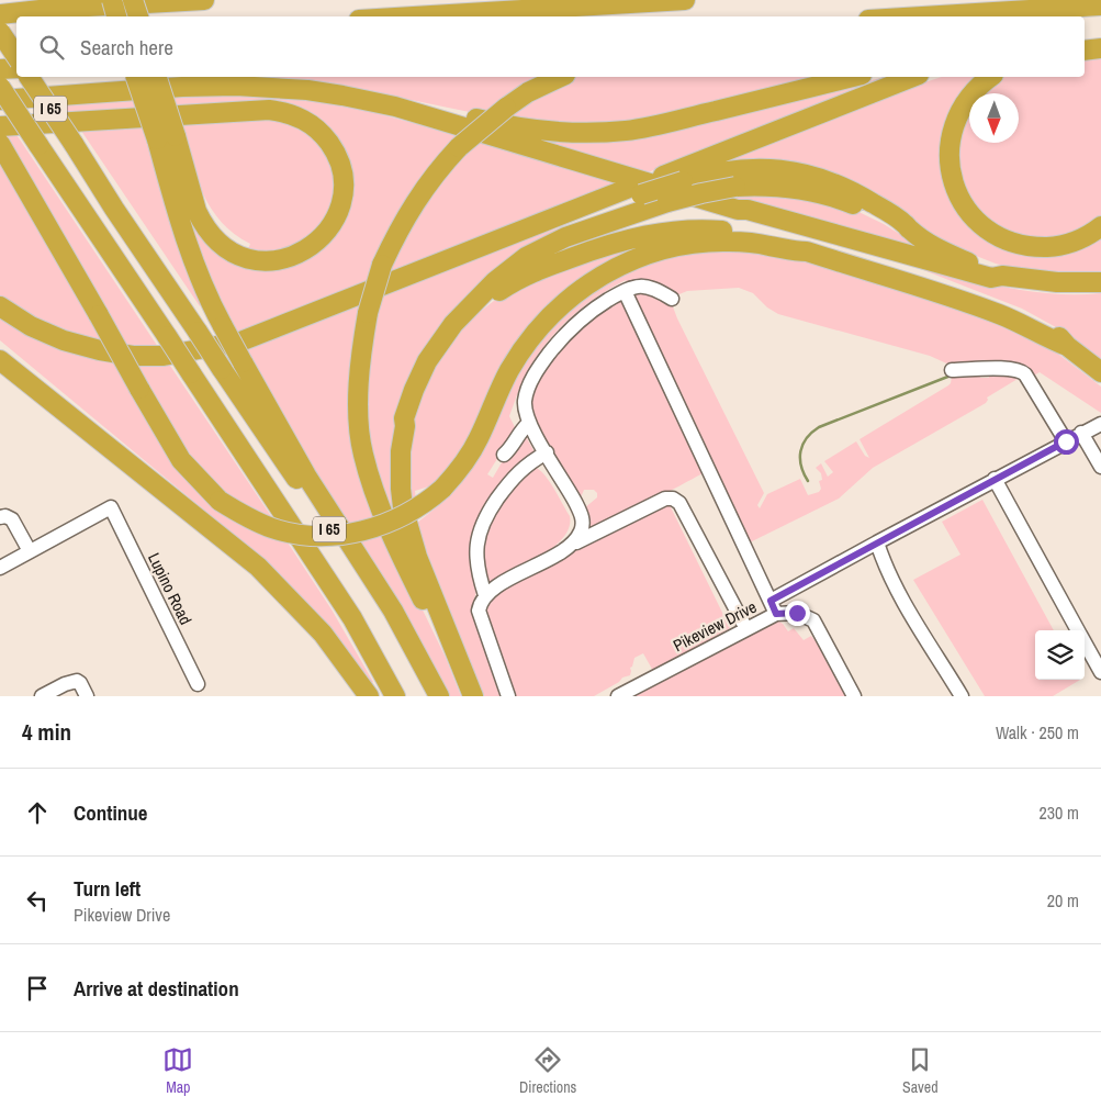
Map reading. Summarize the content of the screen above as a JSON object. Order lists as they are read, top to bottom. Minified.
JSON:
{"streets":{"highway":["I 65"],"street":["Lupino Road","Pikeview Drive"]},"north":"bottom","page":{"search":"Search here","heading":["4 min","Walk · 250 m"],"list":[["Continue","230 m"],["Turn left","Pikeview Drive","20 m"],"Arrive at destination"],"nav":["Map","Directions","Saved"]}}
